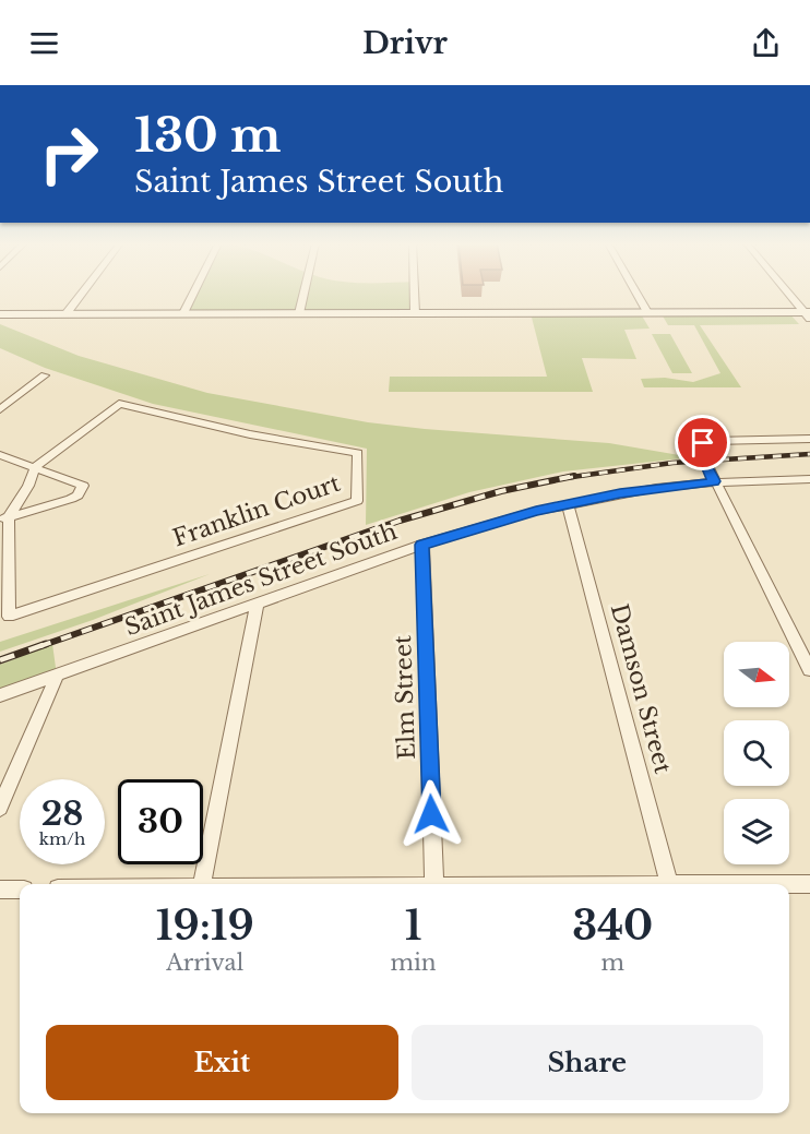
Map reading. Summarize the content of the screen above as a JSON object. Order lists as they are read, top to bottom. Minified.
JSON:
{"streets":{"street":["Franklin Court","Saint James Street South","Damson Street","Elm Street"]},"crossings":[["Saint James Street South","Damson Street"],["Saint James Street South","Elm Street"]],"north":"right","page":{"header":"Drivr","turn":["130 m","Saint James Street South"],"speed":"28 km/h","limit":"30","eta":["19:19","Arrival","1","min","340","m"],"buttons":["Exit","Share"]}}
